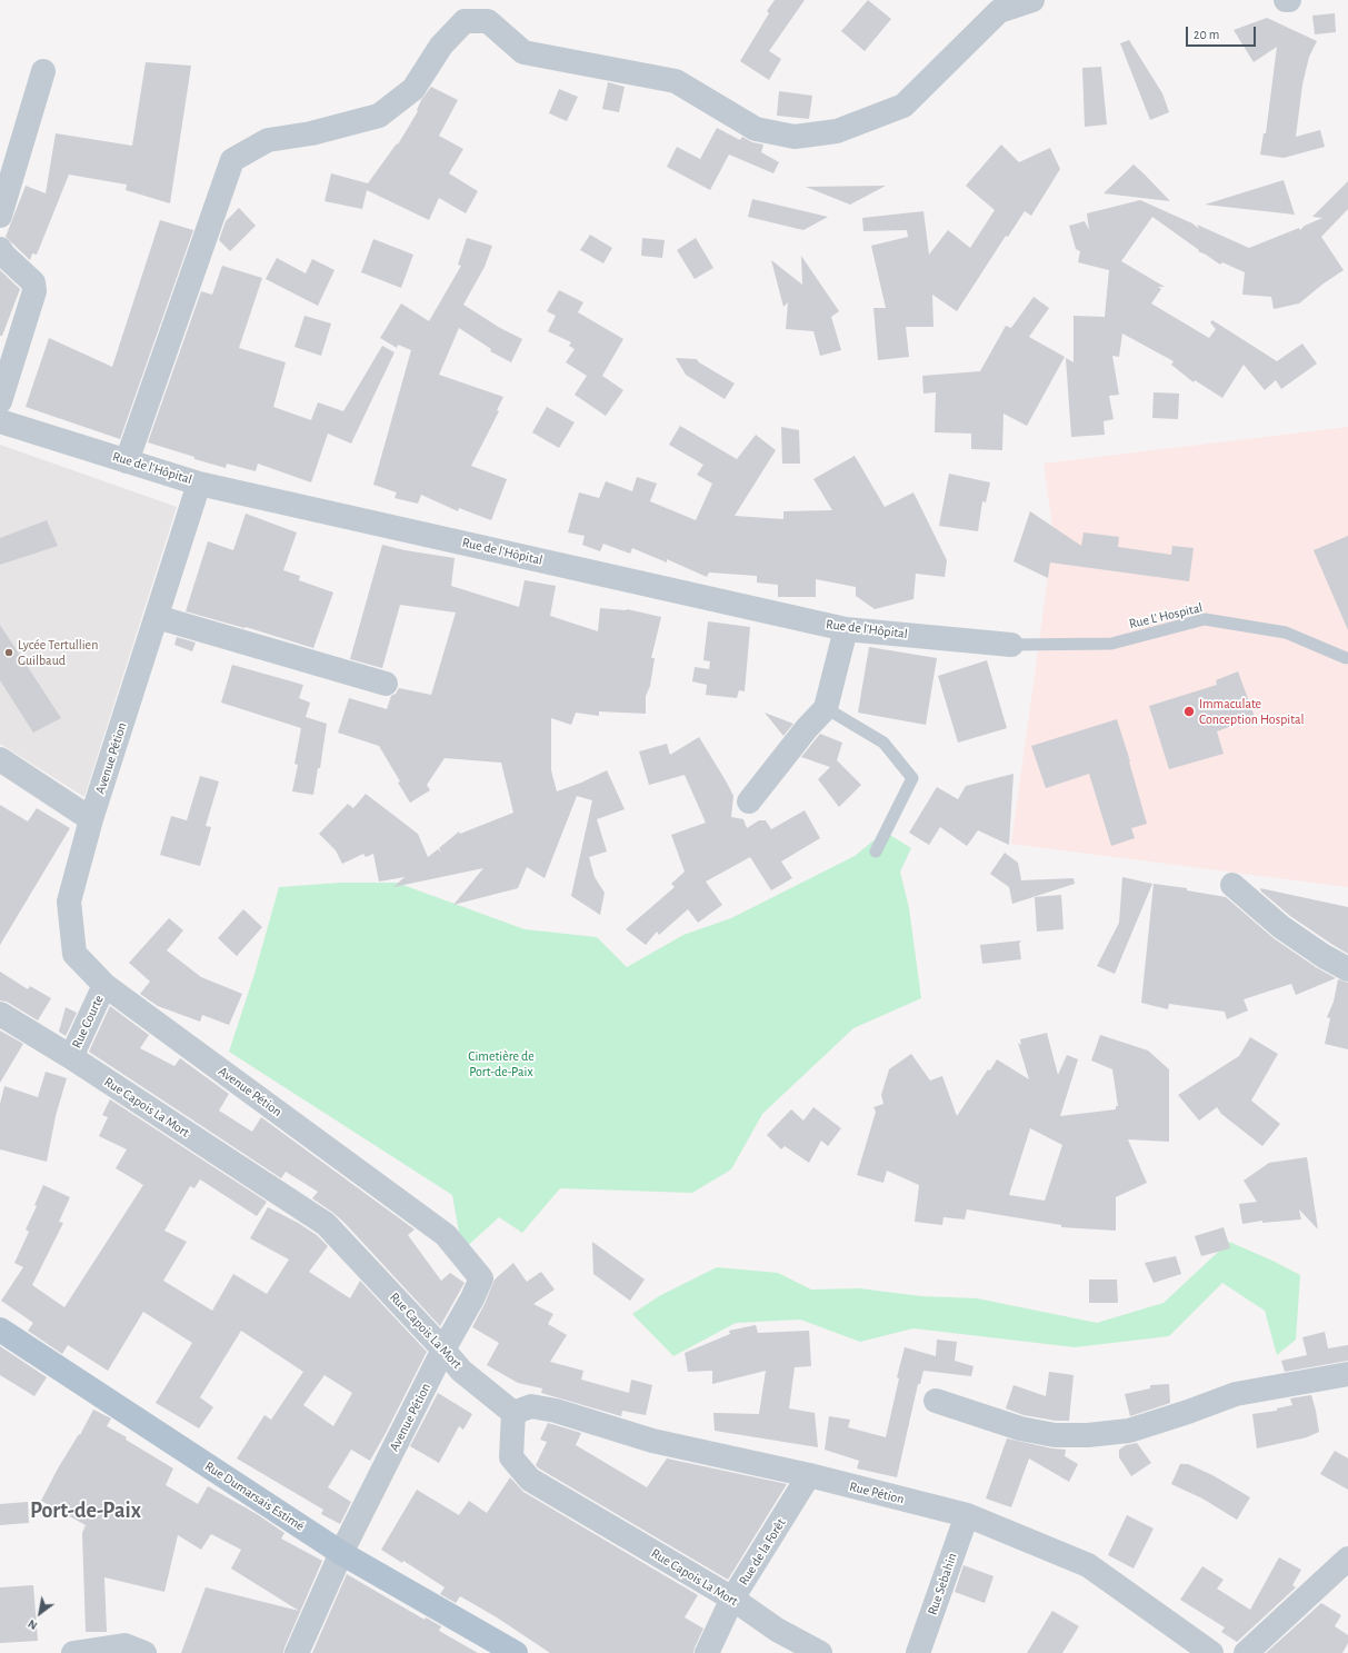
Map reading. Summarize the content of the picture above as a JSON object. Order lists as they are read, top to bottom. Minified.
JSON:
{"streets":{"main road":["Rue Dumarsais Estimé"],"street":["Rue de l'Hôpital","Avenue Pétion","Rue Courte","Rue Capois La Mort","Rue Pétion","Rue de la Forêt","Rue Sebahin"],"lane":["Rue L' Hospital"]},"crossings":[["Rue de l'Hôpital","Rue L' Hospital"],["Rue de l'Hôpital","Avenue Pétion"],["Avenue Pétion","Rue Courte"],["Avenue Pétion","Rue Capois La Mort"],["Avenue Pétion","Rue Dumarsais Estimé"],["Rue Courte","Rue Capois La Mort"],["Rue Capois La Mort","Rue Pétion"],["Rue Capois La Mort","Rue de la Forêt"],["Rue Pétion","Rue de la Forêt"],["Rue Pétion","Rue Sebahin"]],"districts":["Port-de-Paix"],"parks":["Cimetière de Port-de-Paix"],"places":["Lycée Tertullien Guilbaud","Immaculate Conception Hospital"],"scale_bar":"20 m","north":"bottom left"}
